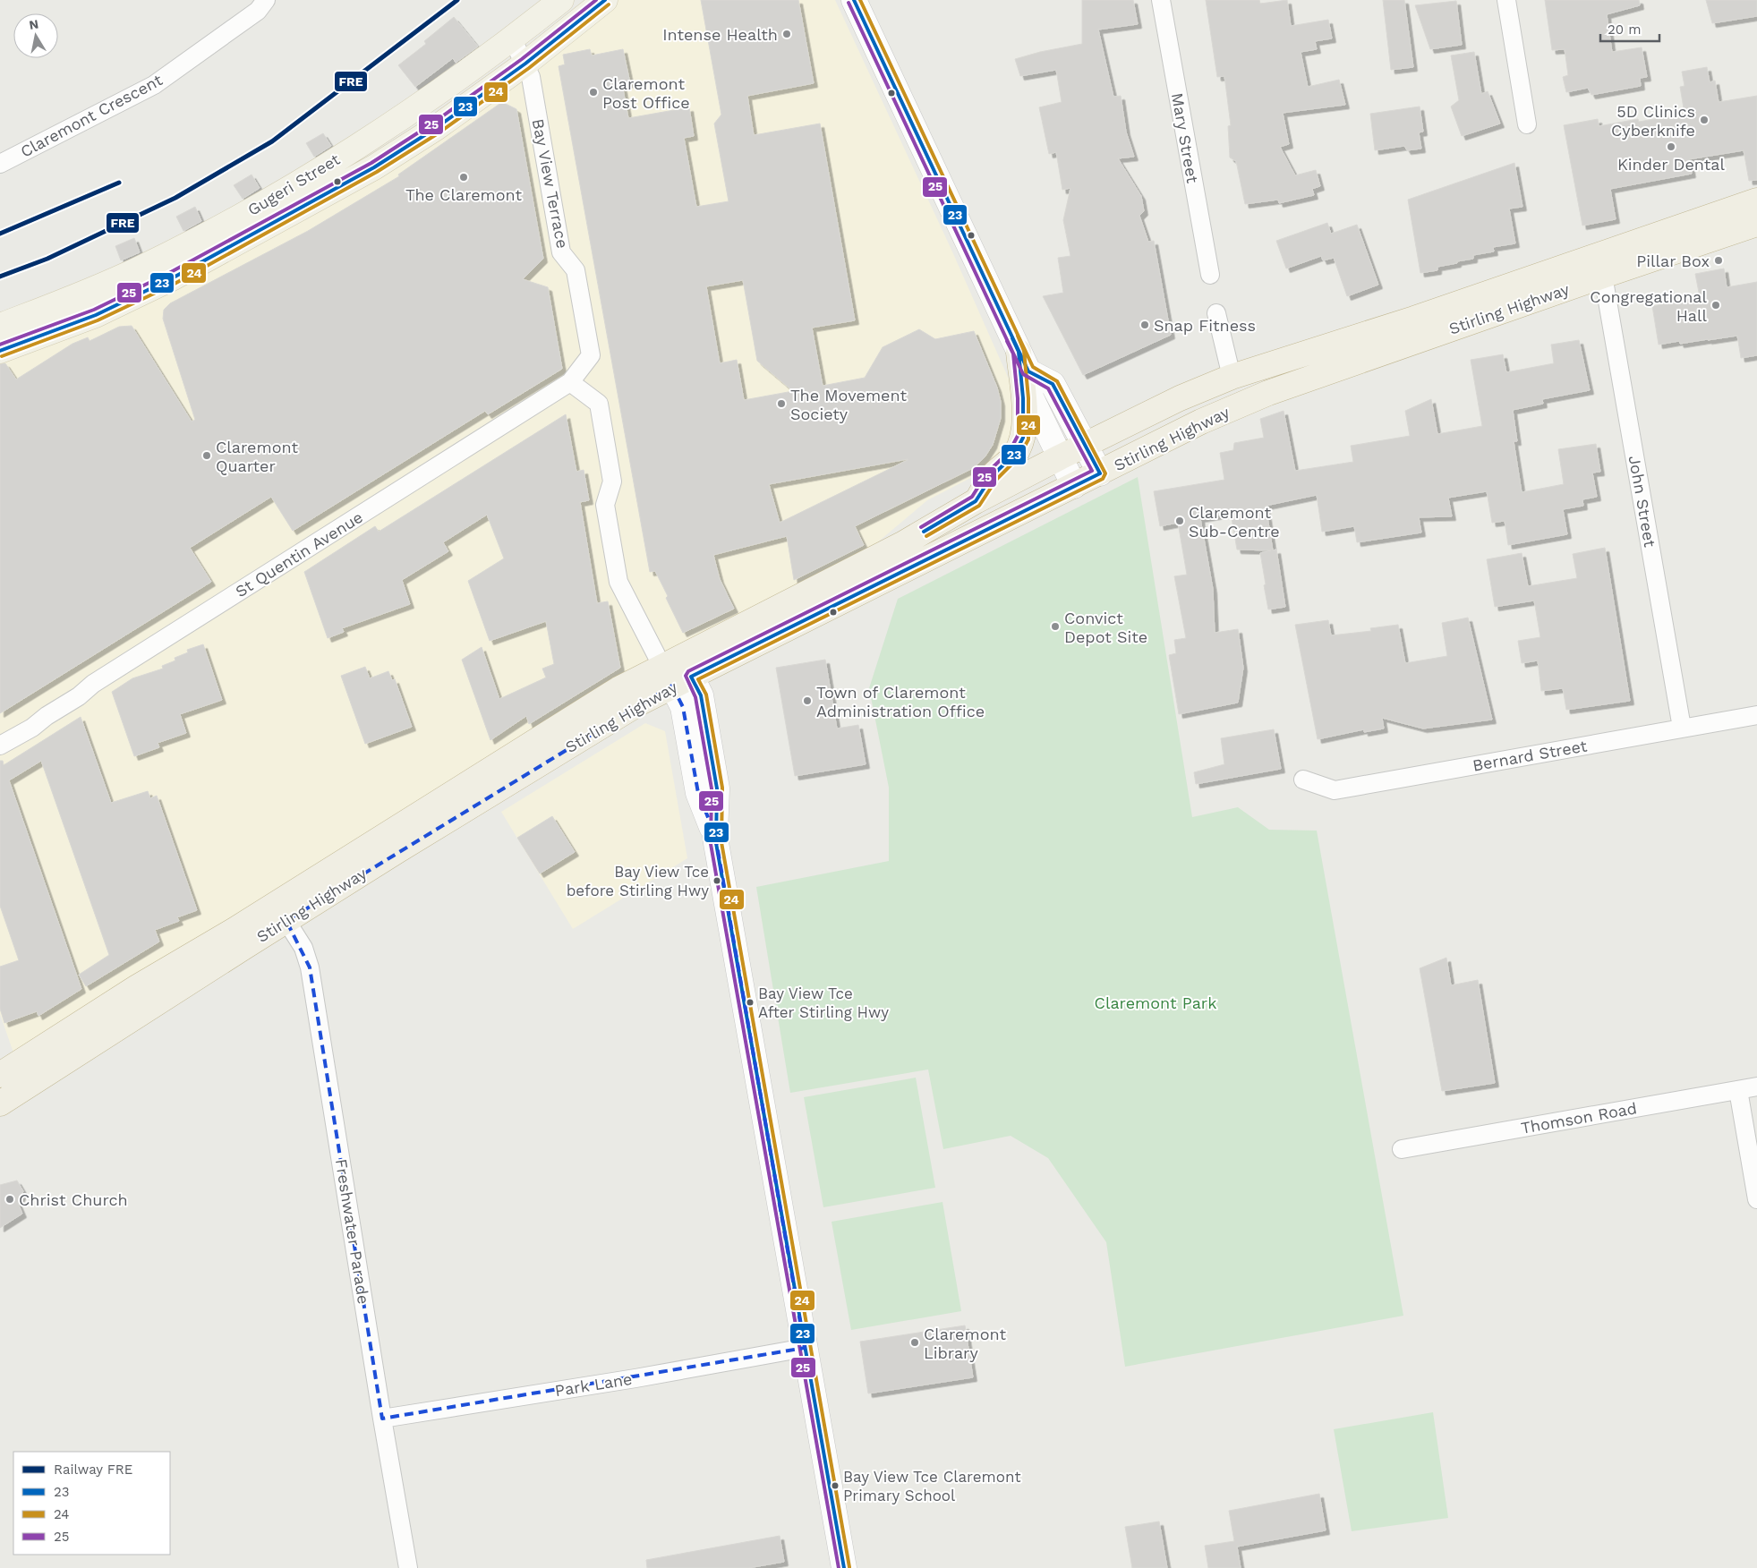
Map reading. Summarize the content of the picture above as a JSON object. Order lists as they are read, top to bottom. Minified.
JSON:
{"streets":{"highway":["Stirling Highway"],"main road":["Gugeri Street"],"street":["Claremont Crescent","Mary Street","Bay View Terrace","John Street","St Quentin Avenue","Bernard Street","Thomson Road","Freshwater Parade","Park Lane"]},"crossings":[["Bay View Terrace","Gugeri Street"],["Bay View Terrace","St Quentin Avenue"],["Stirling Highway","John Street"],["Stirling Highway","Freshwater Parade"],["John Street","Bernard Street"],["Freshwater Parade","Park Lane"]],"parks":["Claremont Park"],"places":["Intense Health","Claremont Post Office","5D Clinics Cyberknife","Kinder Dental","The Claremont","Pillar Box","Congregational Hall","Snap Fitness","The Movement Society","Claremont Quarter","Claremont Sub-Centre","Convict Depot Site","Town of Claremont Administration Office","Bay View Tce before Stirling Hwy","Bay View Tce After Stirling Hwy","Christ Church","Claremont Library","Bay View Tce Claremont Primary School"],"lines":["rail line FRE","transit line 23","transit line 24","transit line 25"],"legend":["Railway FRE","23","24","25"],"scale_bar":"20 m","north":"top"}
